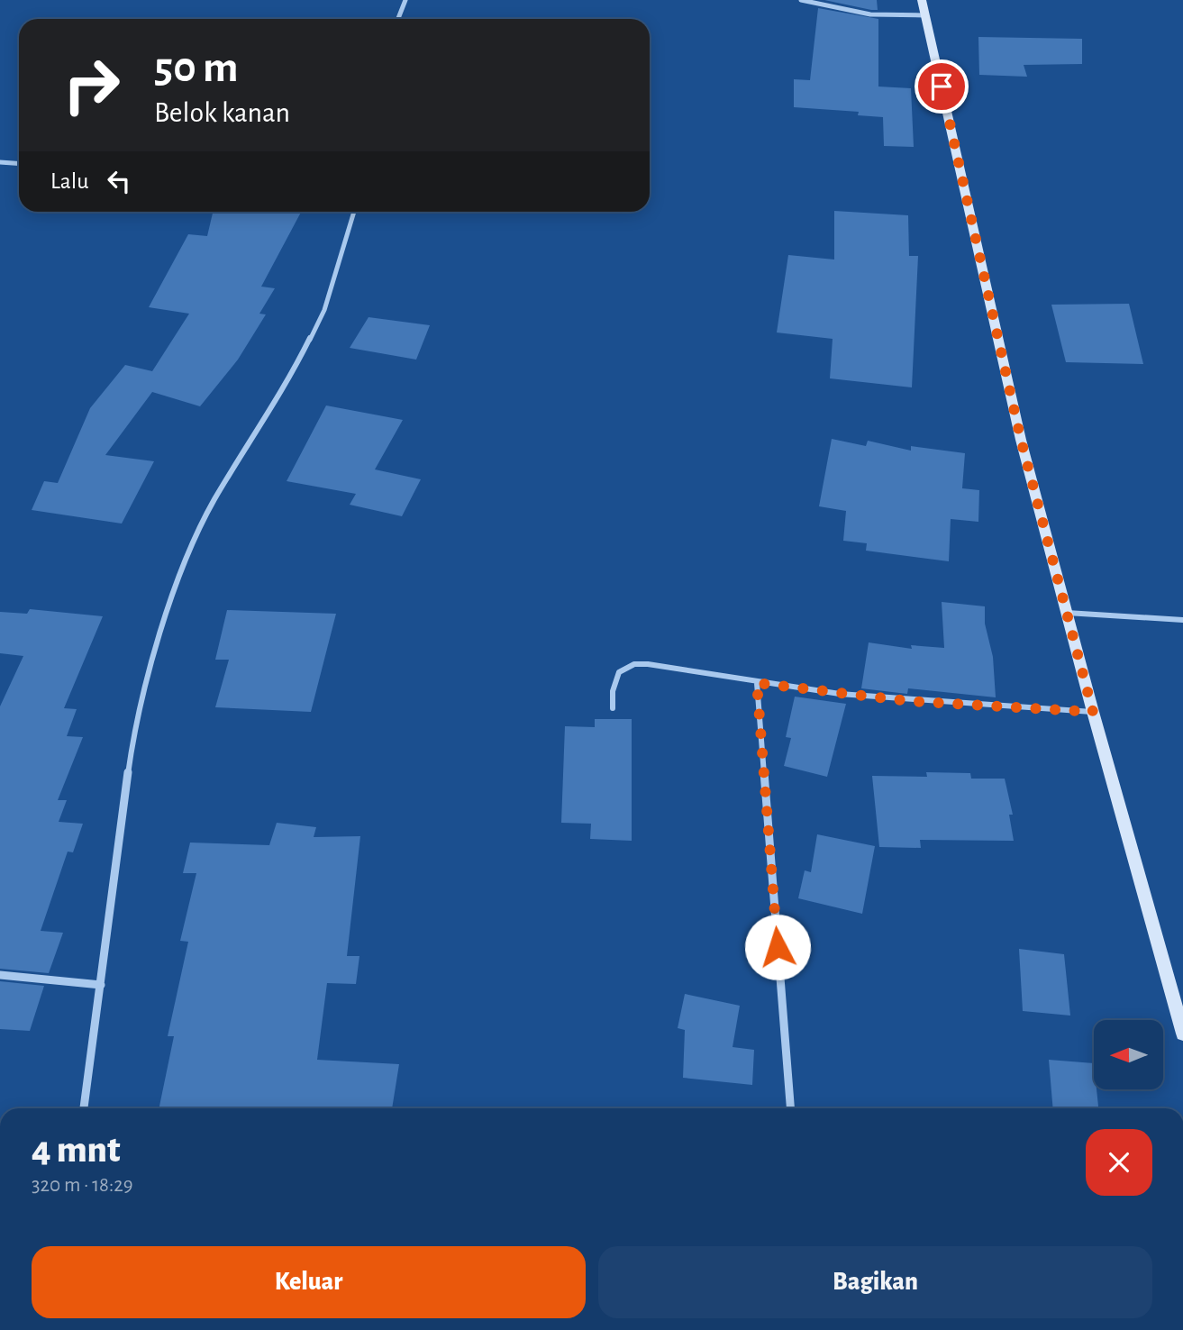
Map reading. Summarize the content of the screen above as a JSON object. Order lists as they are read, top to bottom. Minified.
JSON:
{"north":"left","page":{"turn":["50 m","Belok kanan"],"then":"Lalu","heading":["4 mnt","320 m · 18:29"],"buttons":["Keluar","Bagikan"]}}
